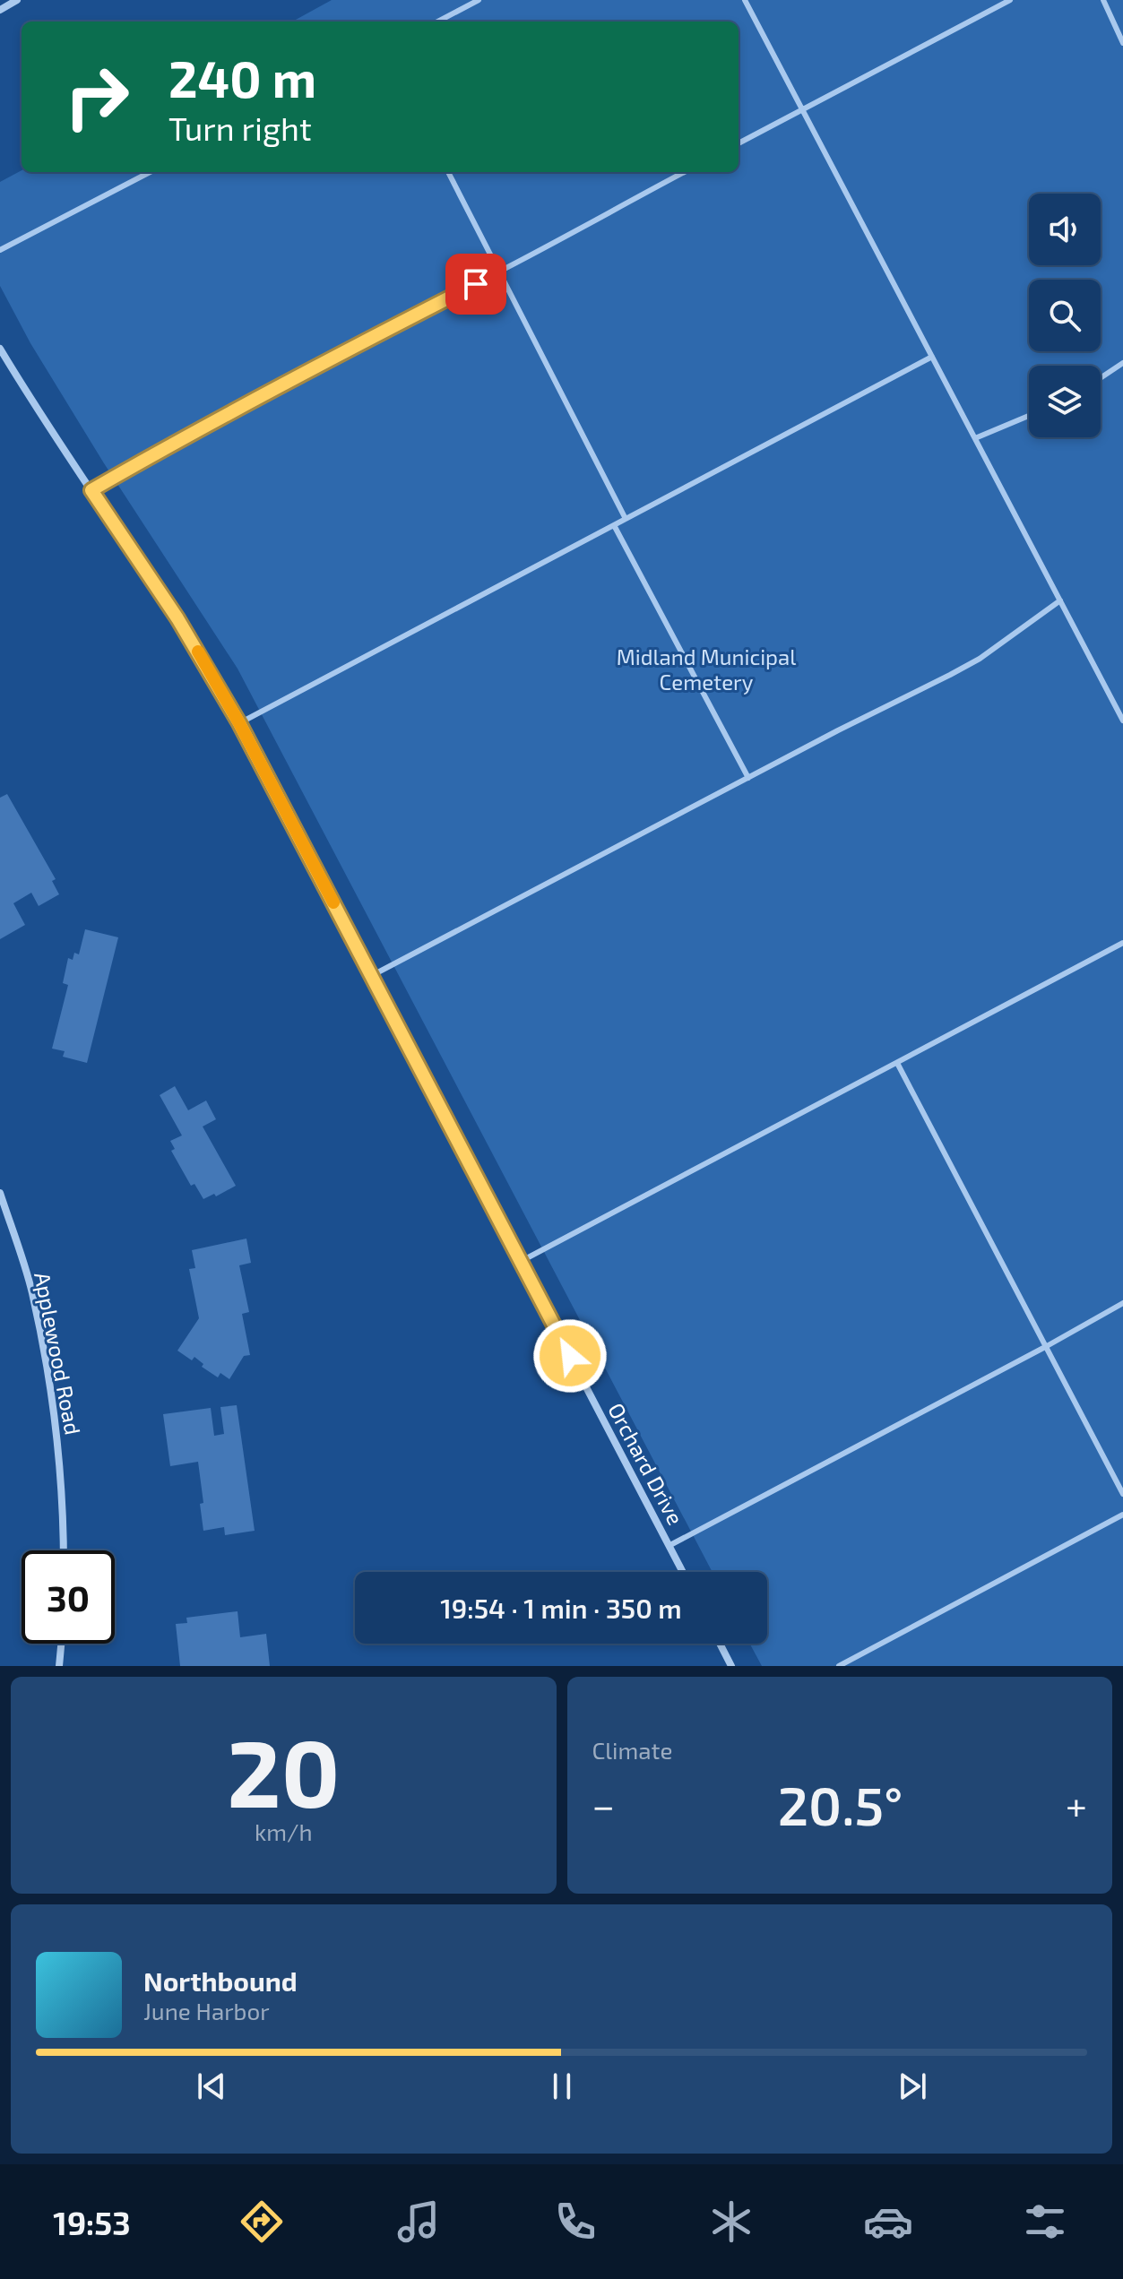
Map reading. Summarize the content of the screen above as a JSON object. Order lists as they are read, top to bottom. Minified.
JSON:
{"streets":{"street":["Applewood Road","Orchard Drive"]},"parks":["Midland Municipal Cemetery"],"page":{"turn":["240 m","Turn right"],"limit":"30","trip":"19:54 · 1 min · 350 m","tile":[["20","km/h"],"Climate"],"heat":["−","20.5°","+"],"song":["Northbound","June Harbor"],"tabs":"19:53"}}
